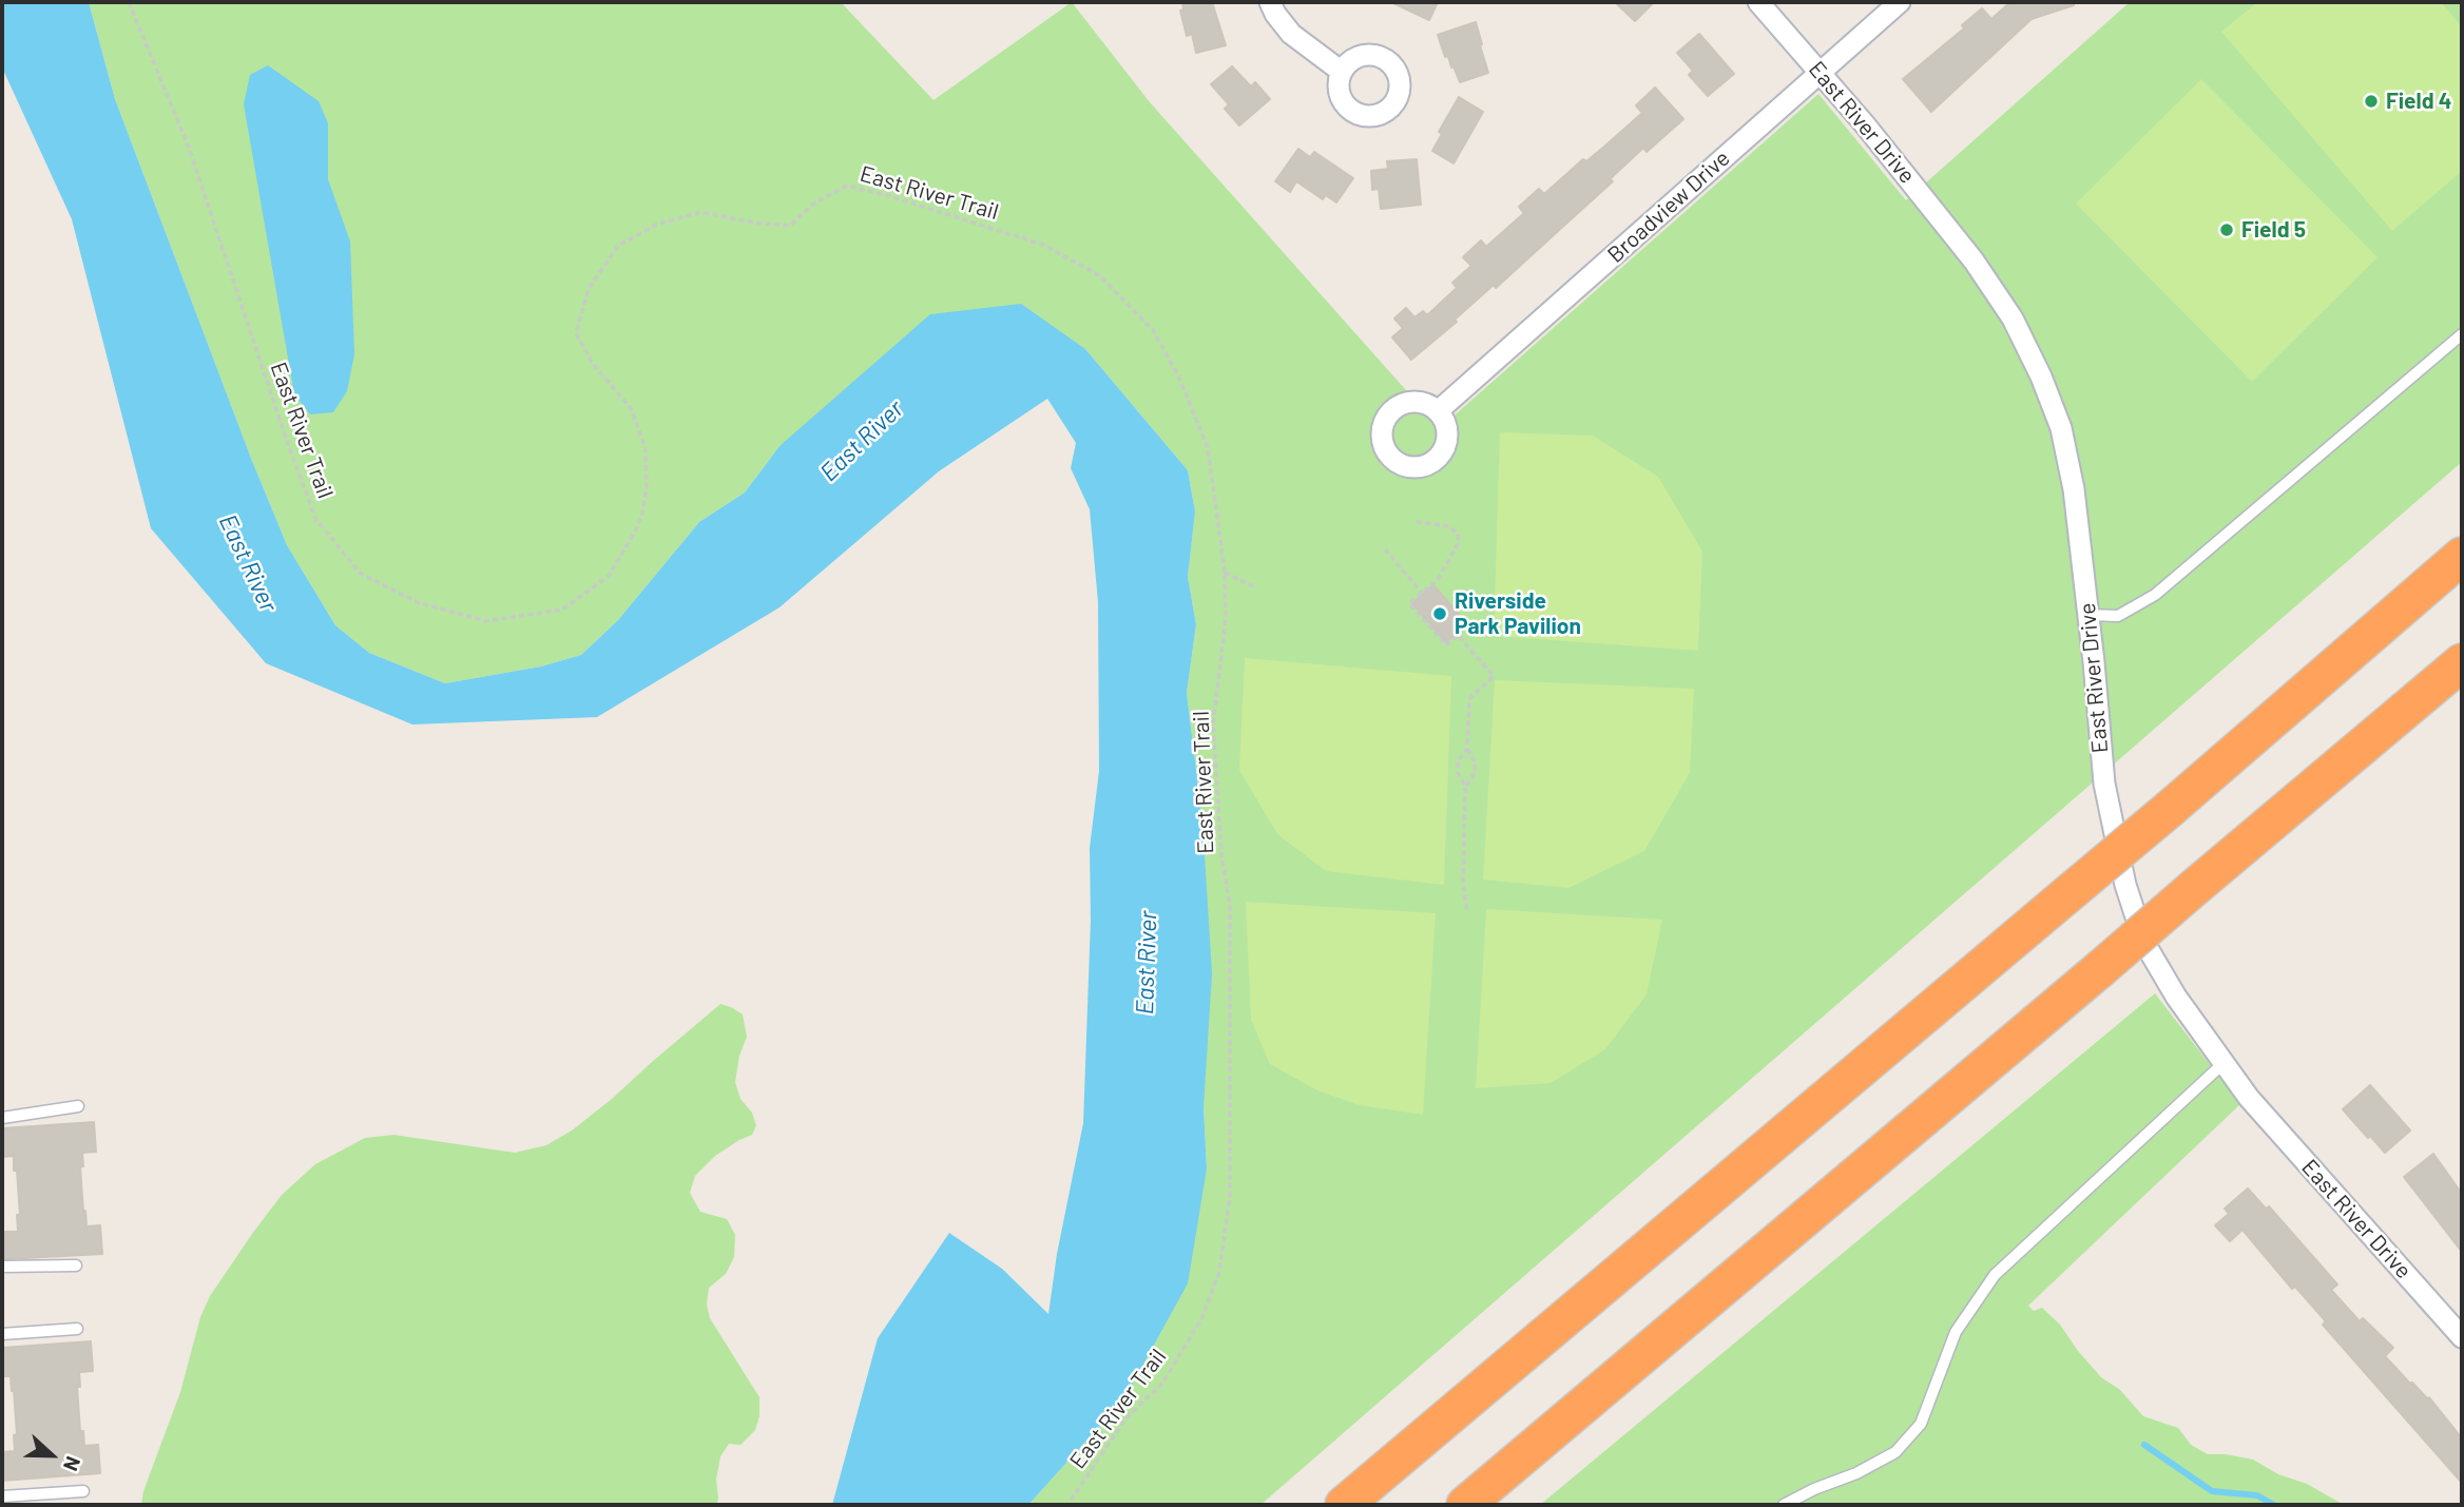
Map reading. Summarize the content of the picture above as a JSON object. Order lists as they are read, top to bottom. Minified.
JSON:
{"streets":{"street":["East River Drive","Broadview Drive"],"path":["East River Trail"]},"crossings":[["East River Drive","Broadview Drive"]],"water":["East River"],"places":["Field 4","Field 5","Riverside Park Pavilion"],"north":"right"}
